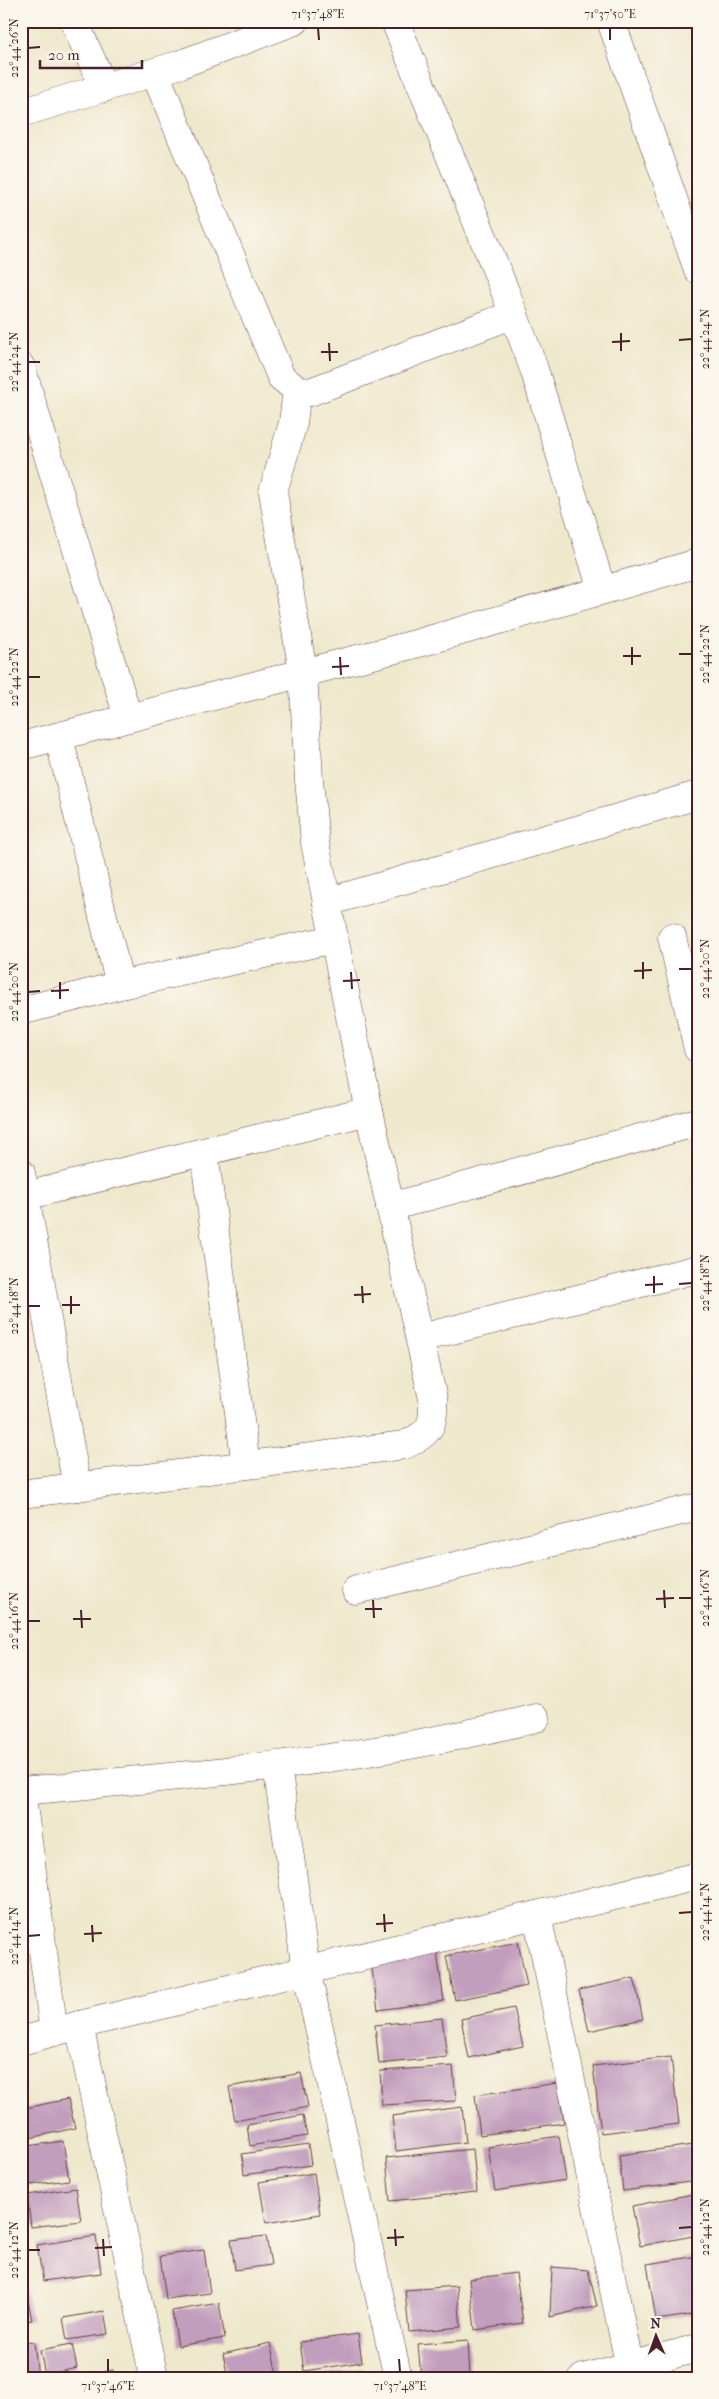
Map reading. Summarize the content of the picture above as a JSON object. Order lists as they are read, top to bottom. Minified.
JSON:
{"scale_bar":"20 m","north":"top","coordinates":["71°37'48\"E","71°37'50\"E","22°44'26\"N","22°44'24\"N","22°44'22\"N","22°44'20\"N","22°44'18\"N","22°44'16\"N","22°44'14\"N","22°44'12\"N","71°37'46\"E"]}
